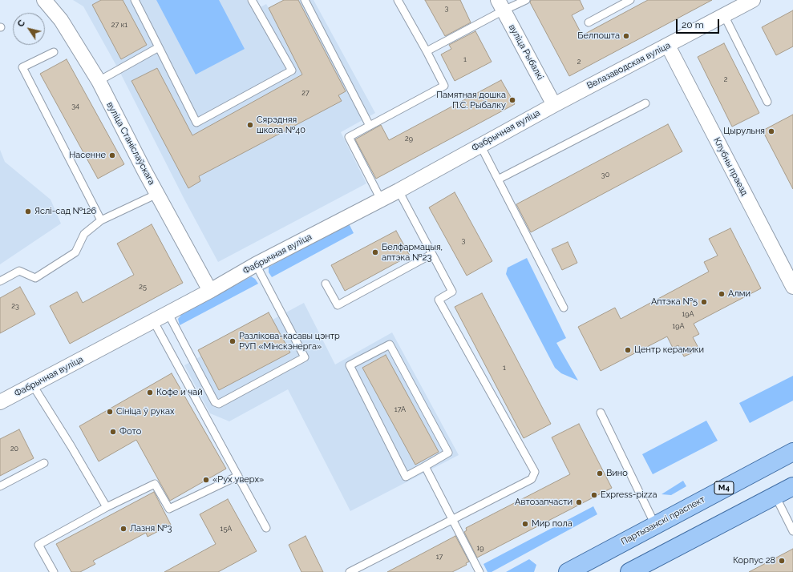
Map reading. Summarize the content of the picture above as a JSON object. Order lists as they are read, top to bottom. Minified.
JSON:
{"streets":{"main road":["М4","Партызанскі праспект"],"street":["вуліца Рыбалкі","Велазаводская вуліца","Фабрычная вуліца","вуліца Станіслаўскага","Клубны праезд"]},"crossings":[["вуліца Рыбалкі","Велазаводская вуліца"],["вуліца Рыбалкі","Фабрычная вуліца"],["Велазаводская вуліца","Фабрычная вуліца"],["Велазаводская вуліца","Клубны праезд"],["Фабрычная вуліца","вуліца Станіслаўскага"]],"places":["Белпошта","Памятная дошка П.С. Рыбалку","Сярэдняя школа №40","Цырульня","Насенне","Яслі-сад №126","Белфармацыя, аптэка №23","Алми","Аптэка №5","Разлікова-касавы цэнтр РУП «Мінскэнерга»","Центр керамики","Кофе и чай","Сініца ў руках","Фото","Вино","«Рух уверх»","Express-pizza","Автозапчасти","Мир пола","Лазня №3","Корпус 28"],"house_numbers":["3","27 к1","1","2","2","27","34","29","30","3","25","23","19А","19А","1","17А","20","15А","19","17"],"scale_bar":"20 m","north":"top left"}
